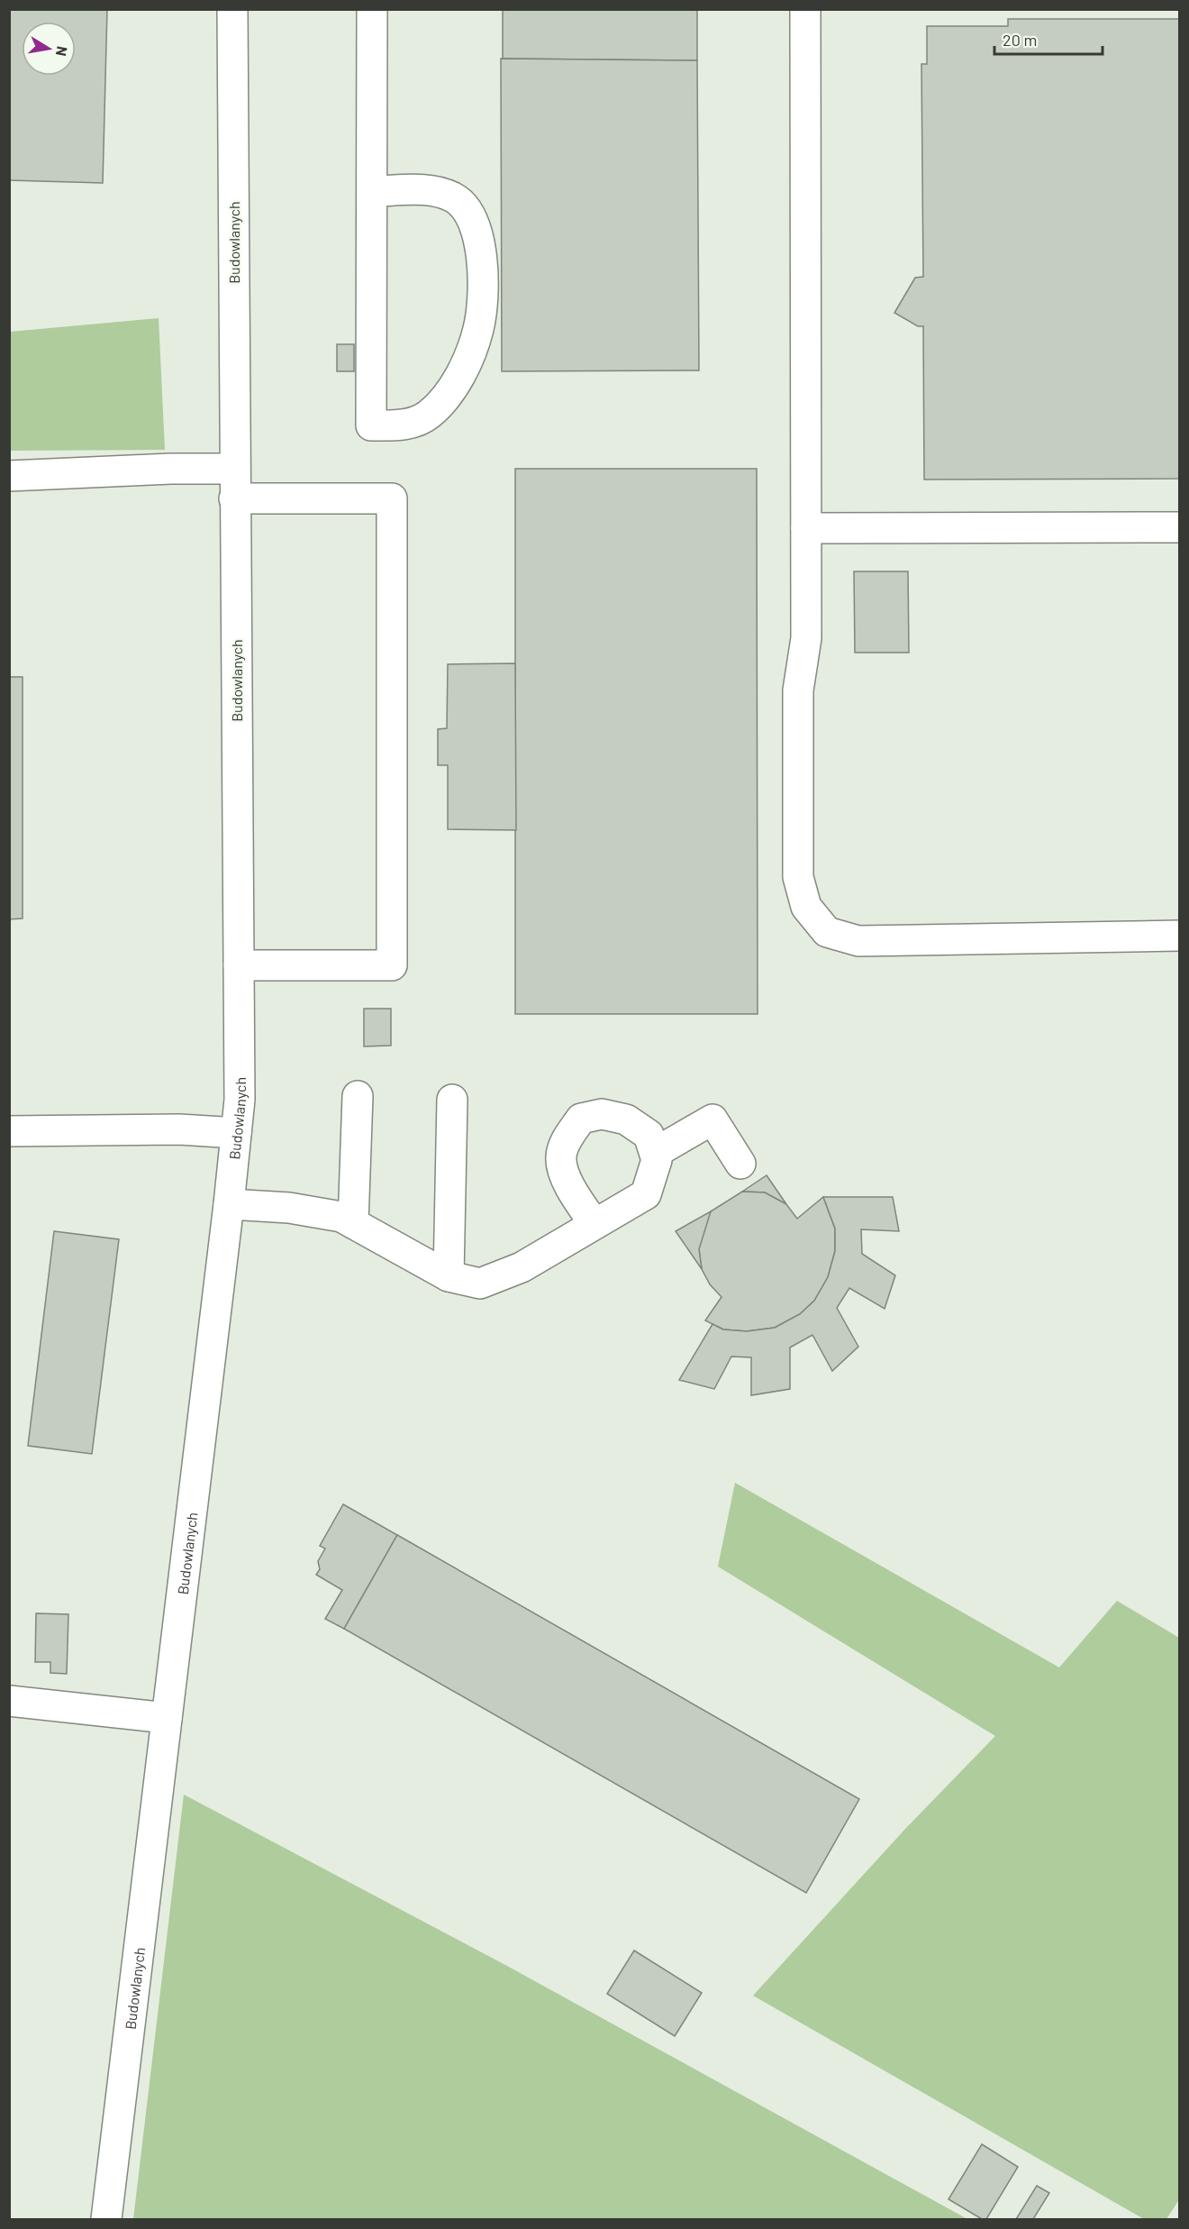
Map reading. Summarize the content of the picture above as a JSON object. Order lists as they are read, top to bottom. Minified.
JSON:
{"streets":{"street":["Budowlanych"]},"scale_bar":"20 m","north":"right"}
